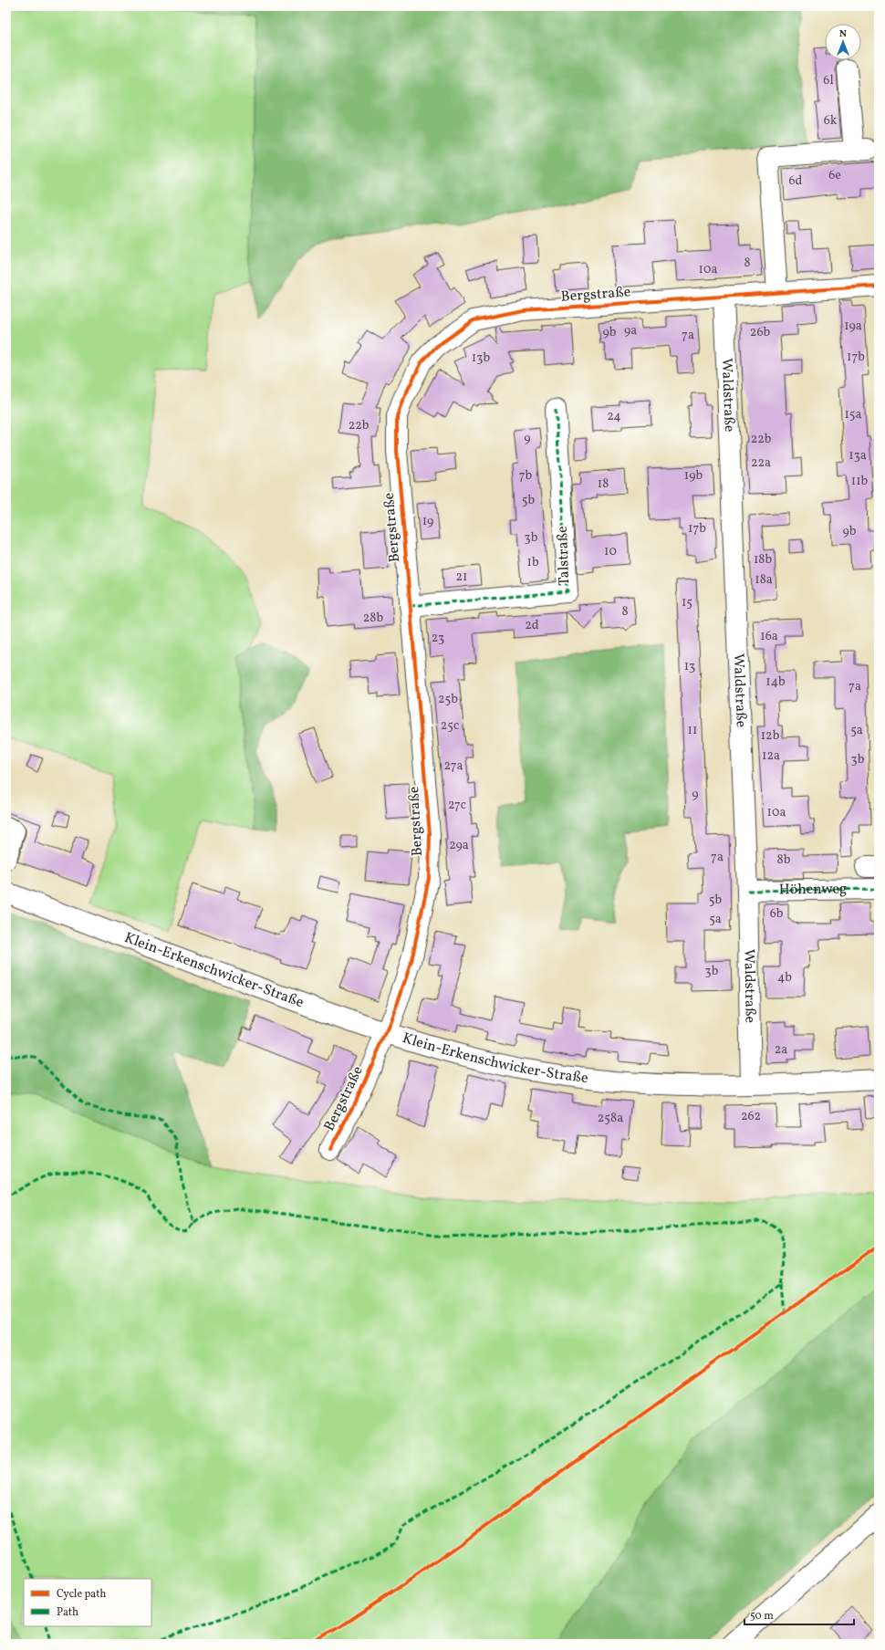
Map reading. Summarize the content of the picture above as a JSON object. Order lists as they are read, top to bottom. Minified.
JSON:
{"streets":{"street":["Bergstraße","Waldstraße","Talstraße","Höhenweg","Klein-Erkenschwicker-Straße"]},"crossings":[["Bergstraße","Waldstraße"],["Bergstraße","Talstraße"],["Bergstraße","Klein-Erkenschwicker-Straße"],["Waldstraße","Höhenweg"],["Waldstraße","Klein-Erkenschwicker-Straße"]],"house_numbers":["6l","6k","6e","6d","8","10a","19a","9a","9b","26b","7a","17b","13b","15a","24","22b","9","22b","13a","22a","7b","19b","11b","18","5b","19","17b","9b","3b","10","18b","1b","21","18a","15","8","28b","2d","16a","23","13","14b","7a","25b","25c","11","5a","12b","12a","3b","27a","9","27c","10a","29a","7a","8b","5b","6b","5a","3b","4b","2a","262","258a"],"legend":["Cycle path","Path"],"scale_bar":"50 m","north":"top"}
